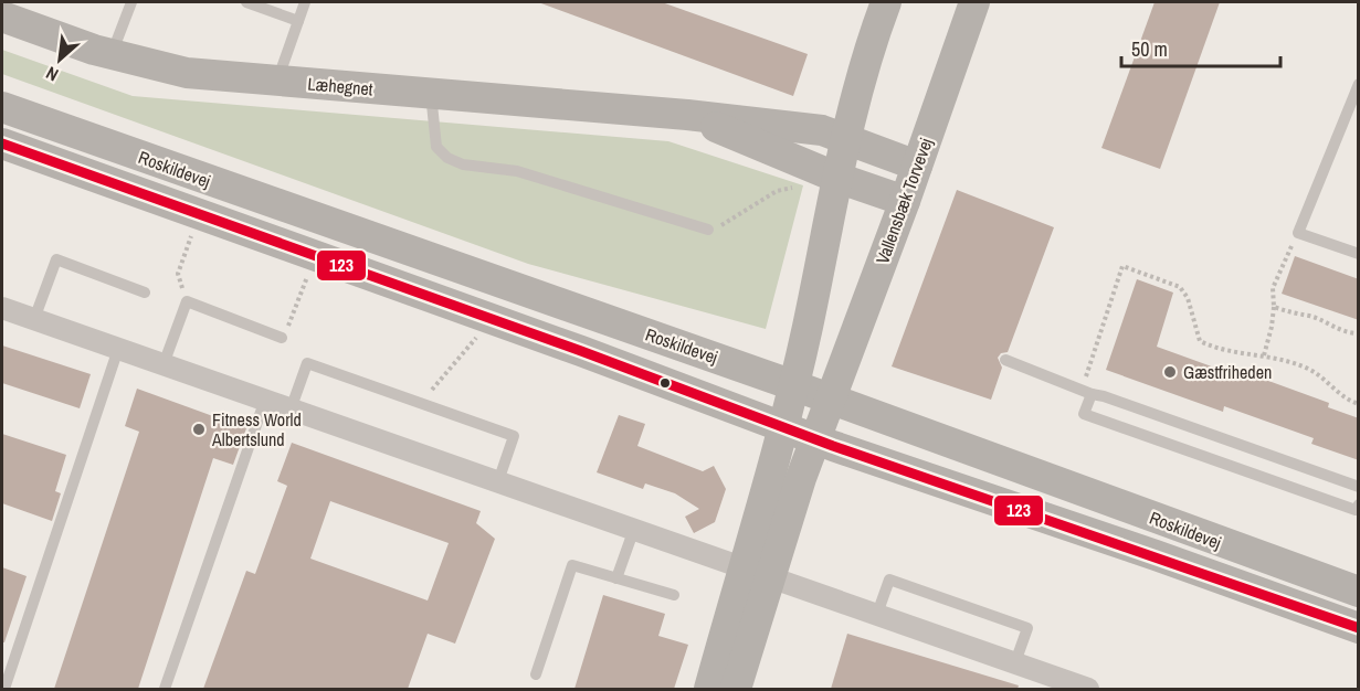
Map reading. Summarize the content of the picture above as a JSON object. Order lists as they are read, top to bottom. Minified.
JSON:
{"streets":{"main road":["Læhegnet","Roskildevej","Vallensbæk Torvevej"]},"crossings":[["Læhegnet","Vallensbæk Torvevej"],["Roskildevej","Vallensbæk Torvevej"]],"places":["Gæstfriheden","Fitness World Albertslund"],"lines":["transit line 123"],"scale_bar":"50 m","north":"bottom left"}
